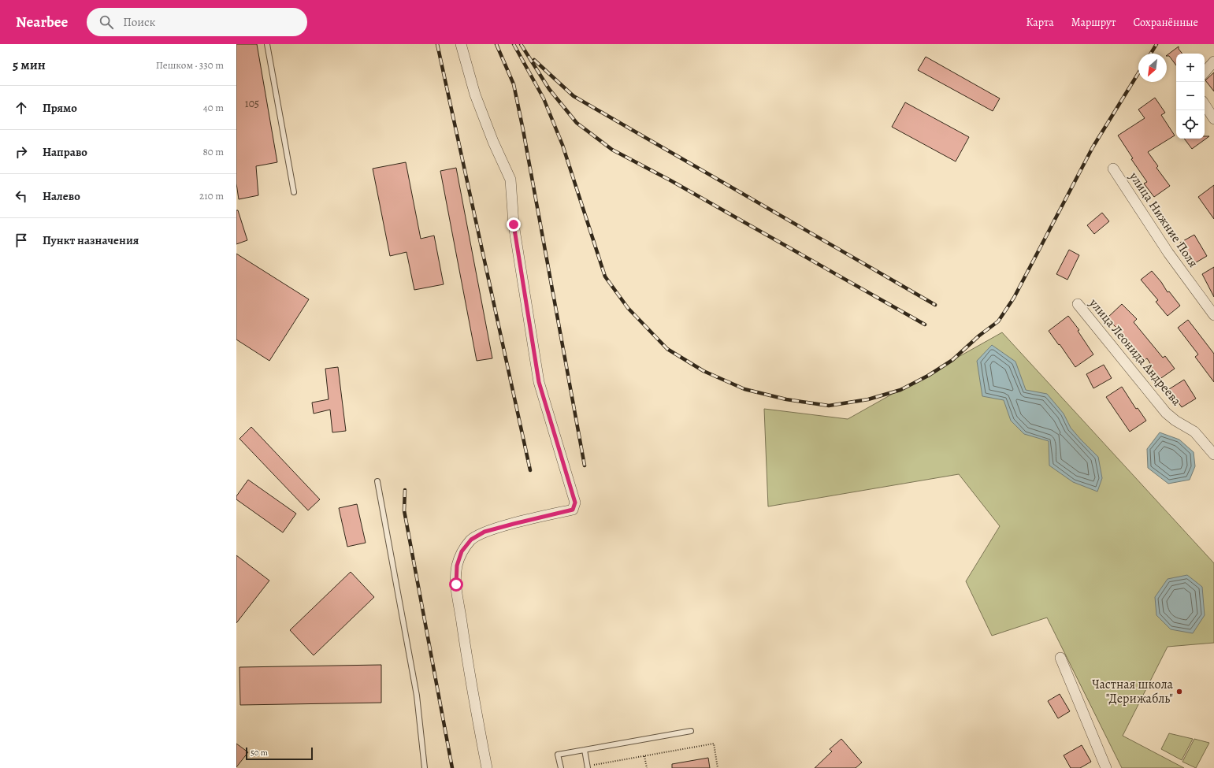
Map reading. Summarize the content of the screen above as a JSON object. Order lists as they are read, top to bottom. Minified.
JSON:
{"streets":{"street":["улица Нижние Поля","улица Леонида Андреева"]},"places":["Частная школа \"Дерижабль\""],"house_numbers":["105"],"scale_bar":"50 m","north":"bottom left","page":{"header":"Nearbee","search":"Поиск","nav":["Карта","Маршрут","Сохранённые"],"heading":["5 мин","Пешком · 330 m"],"map_buttons":["+","−"],"list":[["Прямо","40 m"],["Направо","80 m"],["Налево","210 m"],"Пункт назначения"],"scale":"50 m"}}
